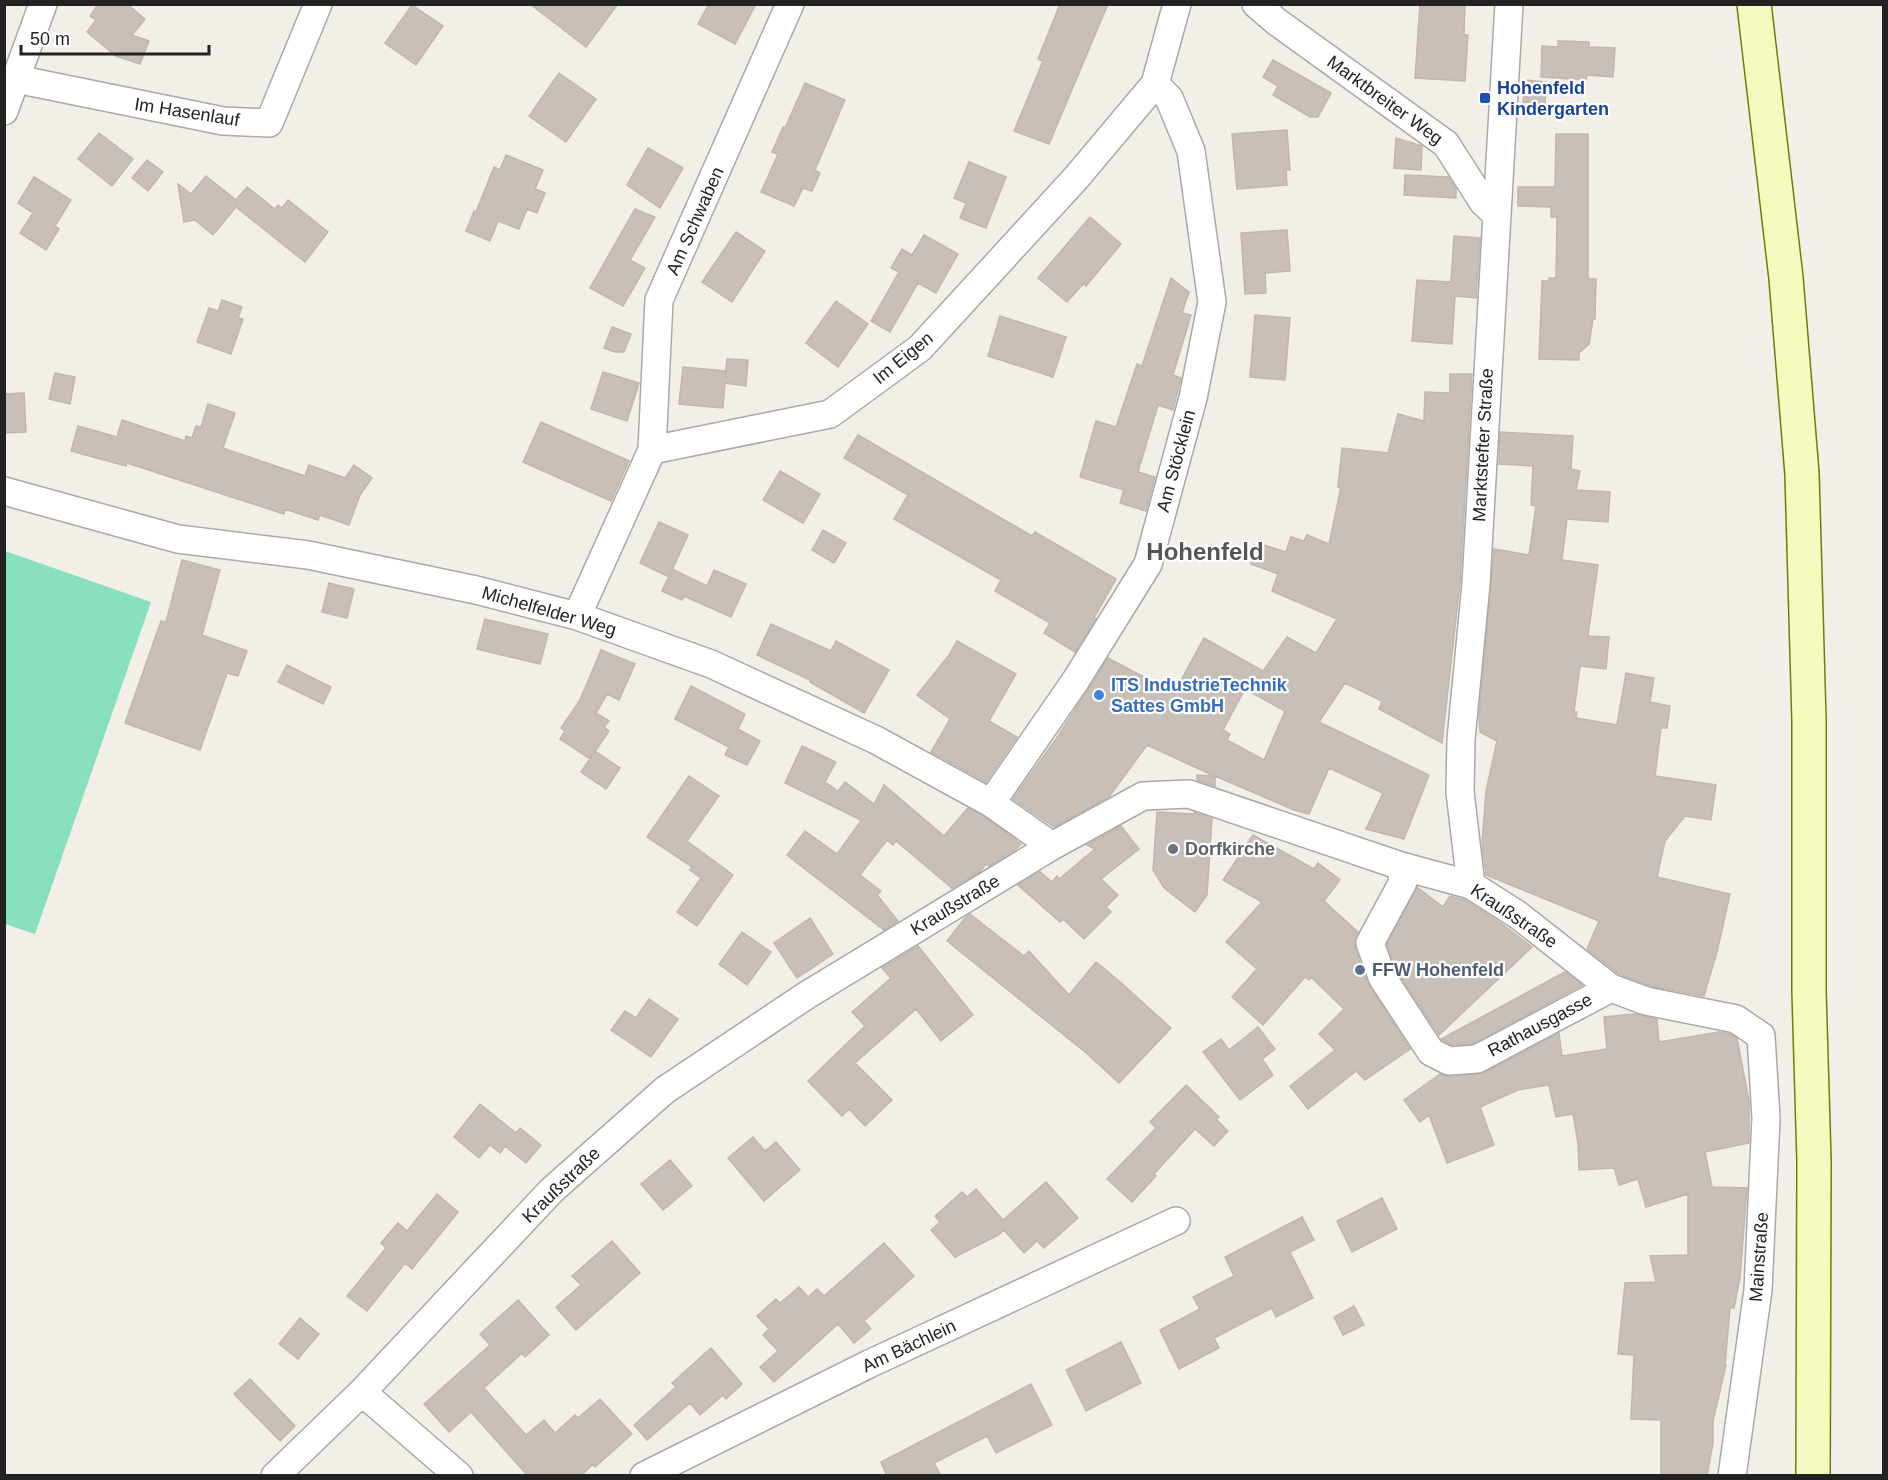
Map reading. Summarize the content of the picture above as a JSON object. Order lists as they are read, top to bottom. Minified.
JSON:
{"streets":{"street":["Marktbreiter Weg","Im Hasenlauf","Am Schwaben","Im Eigen","Marktstefter Straße","Am Stöcklein","Michelfelder Weg","Kraußstraße","Rathausgasse","Mainstraße","Am Bächlein"]},"crossings":[["Marktbreiter Weg","Marktstefter Straße"],["Am Schwaben","Im Eigen"],["Im Eigen","Am Stöcklein"],["Marktstefter Straße","Kraußstraße"],["Am Stöcklein","Michelfelder Weg"],["Michelfelder Weg","Kraußstraße"],["Kraußstraße","Rathausgasse"],["Kraußstraße","Mainstraße"]],"districts":["Hohenfeld"],"places":{"transit":["Hohenfeld Kindergarten"],"other":["ITS IndustrieTechnik Sattes GmbH","Dorfkirche","FFW Hohenfeld"]},"scale_bar":"50 m"}
